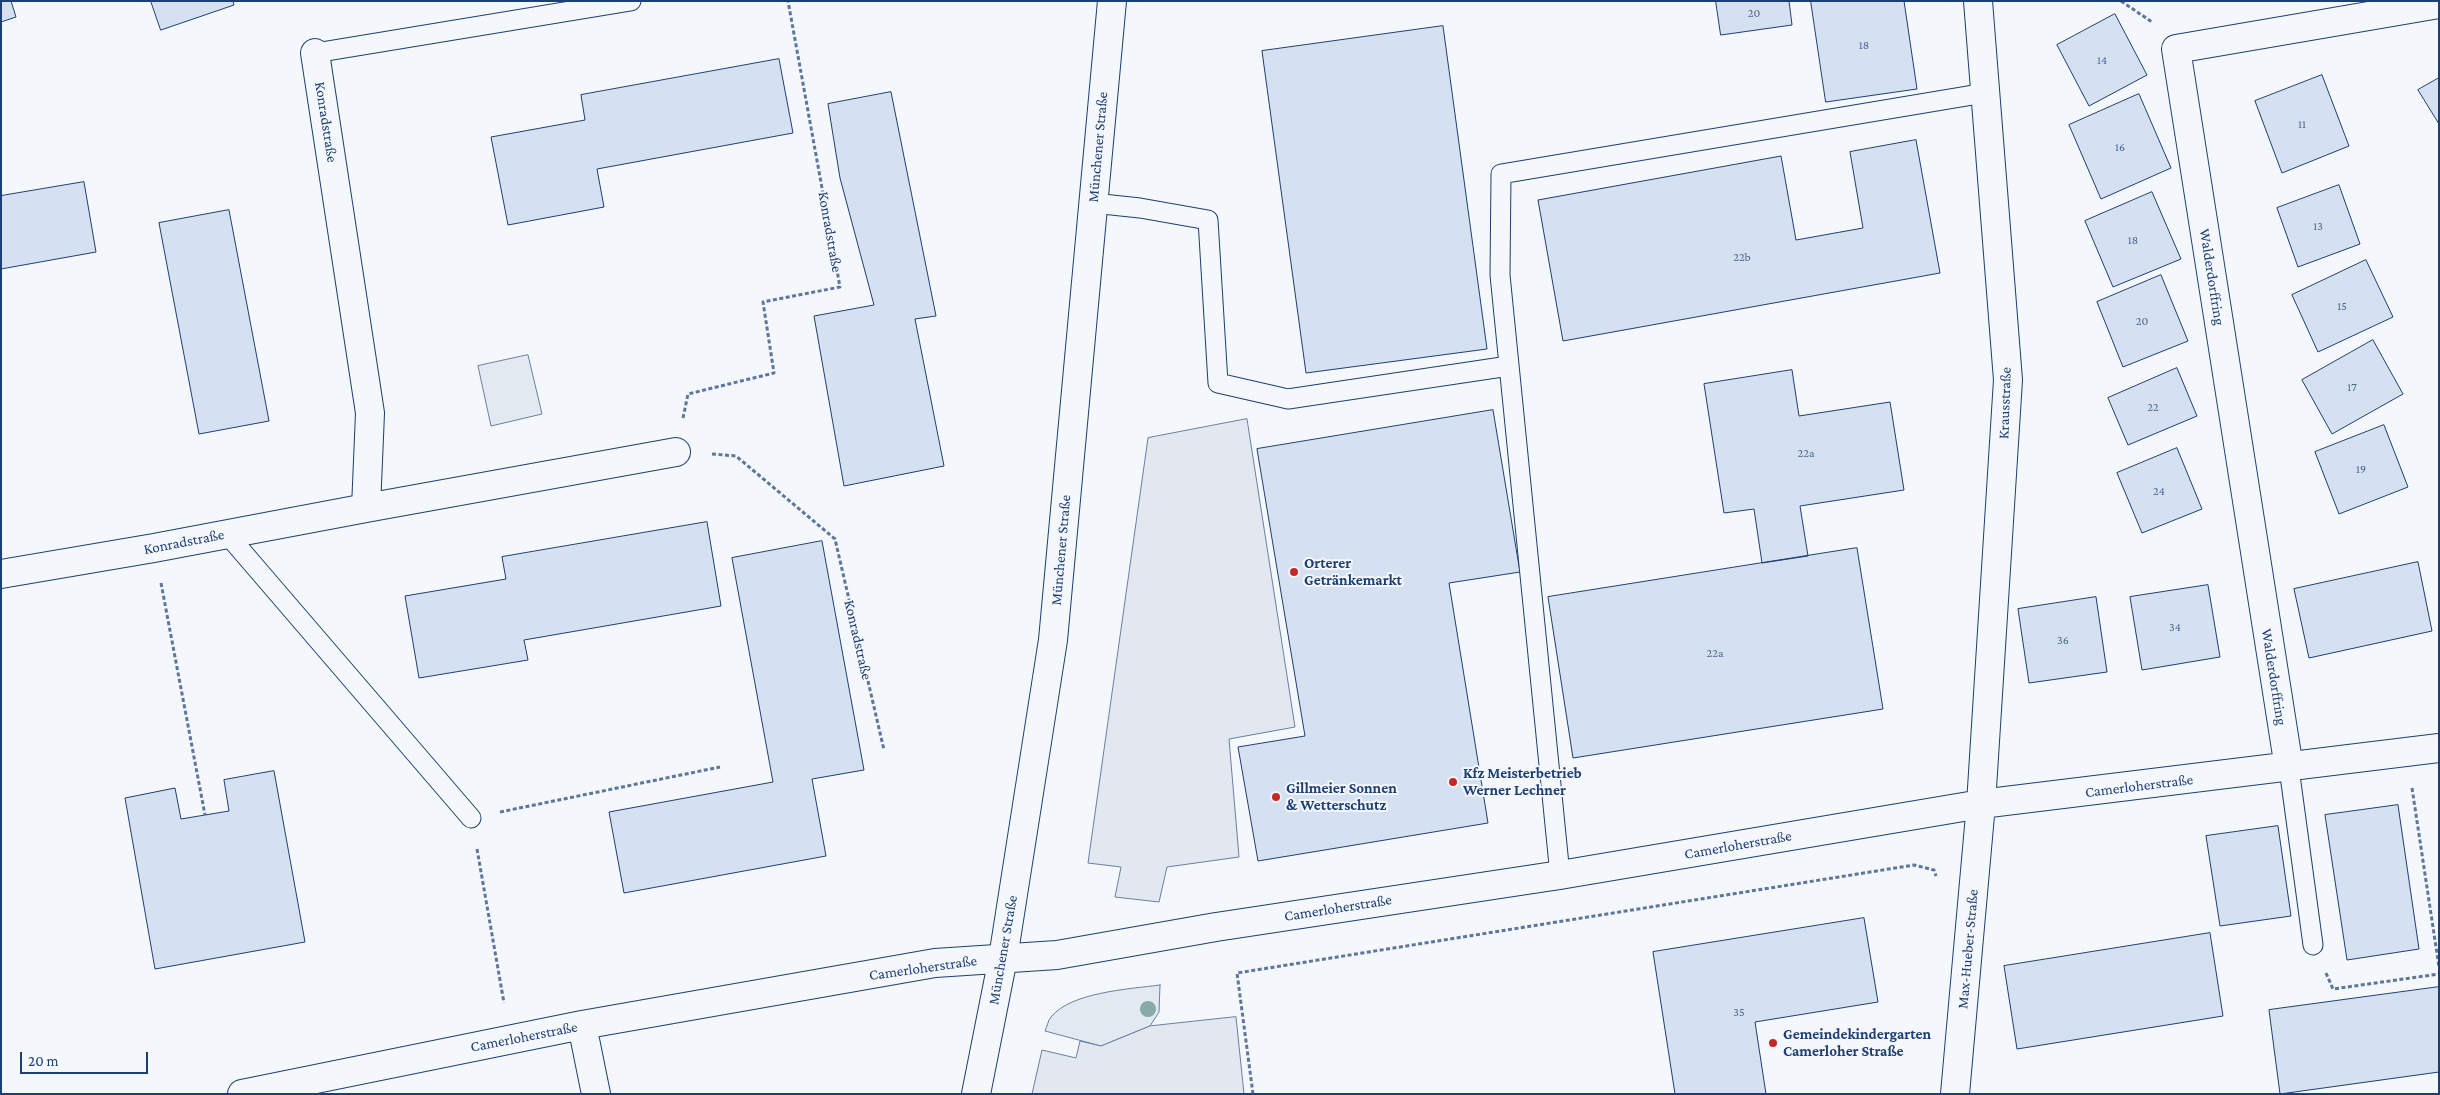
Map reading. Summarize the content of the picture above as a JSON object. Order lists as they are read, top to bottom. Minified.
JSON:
{"streets":{"street":["Konradstraße","Münchener Straße","Walderdorffring","Krausstraße","Camerloherstraße","Max-Hueber-Straße"]},"crossings":[["Münchener Straße","Camerloherstraße"],["Walderdorffring","Camerloherstraße"],["Krausstraße","Camerloherstraße"],["Krausstraße","Max-Hueber-Straße"],["Camerloherstraße","Max-Hueber-Straße"]],"places":["Orterer Getränkemarkt","Kfz Meisterbetrieb Werner Lechner","Gillmeier Sonnen & Wetterschutz","Gemeindekindergarten Camerloher Straße"],"house_numbers":["20","18","14","11","16","13","18","22b","15","20","17","22","22a","19","24","34","36","22a","35"],"scale_bar":"20 m"}
